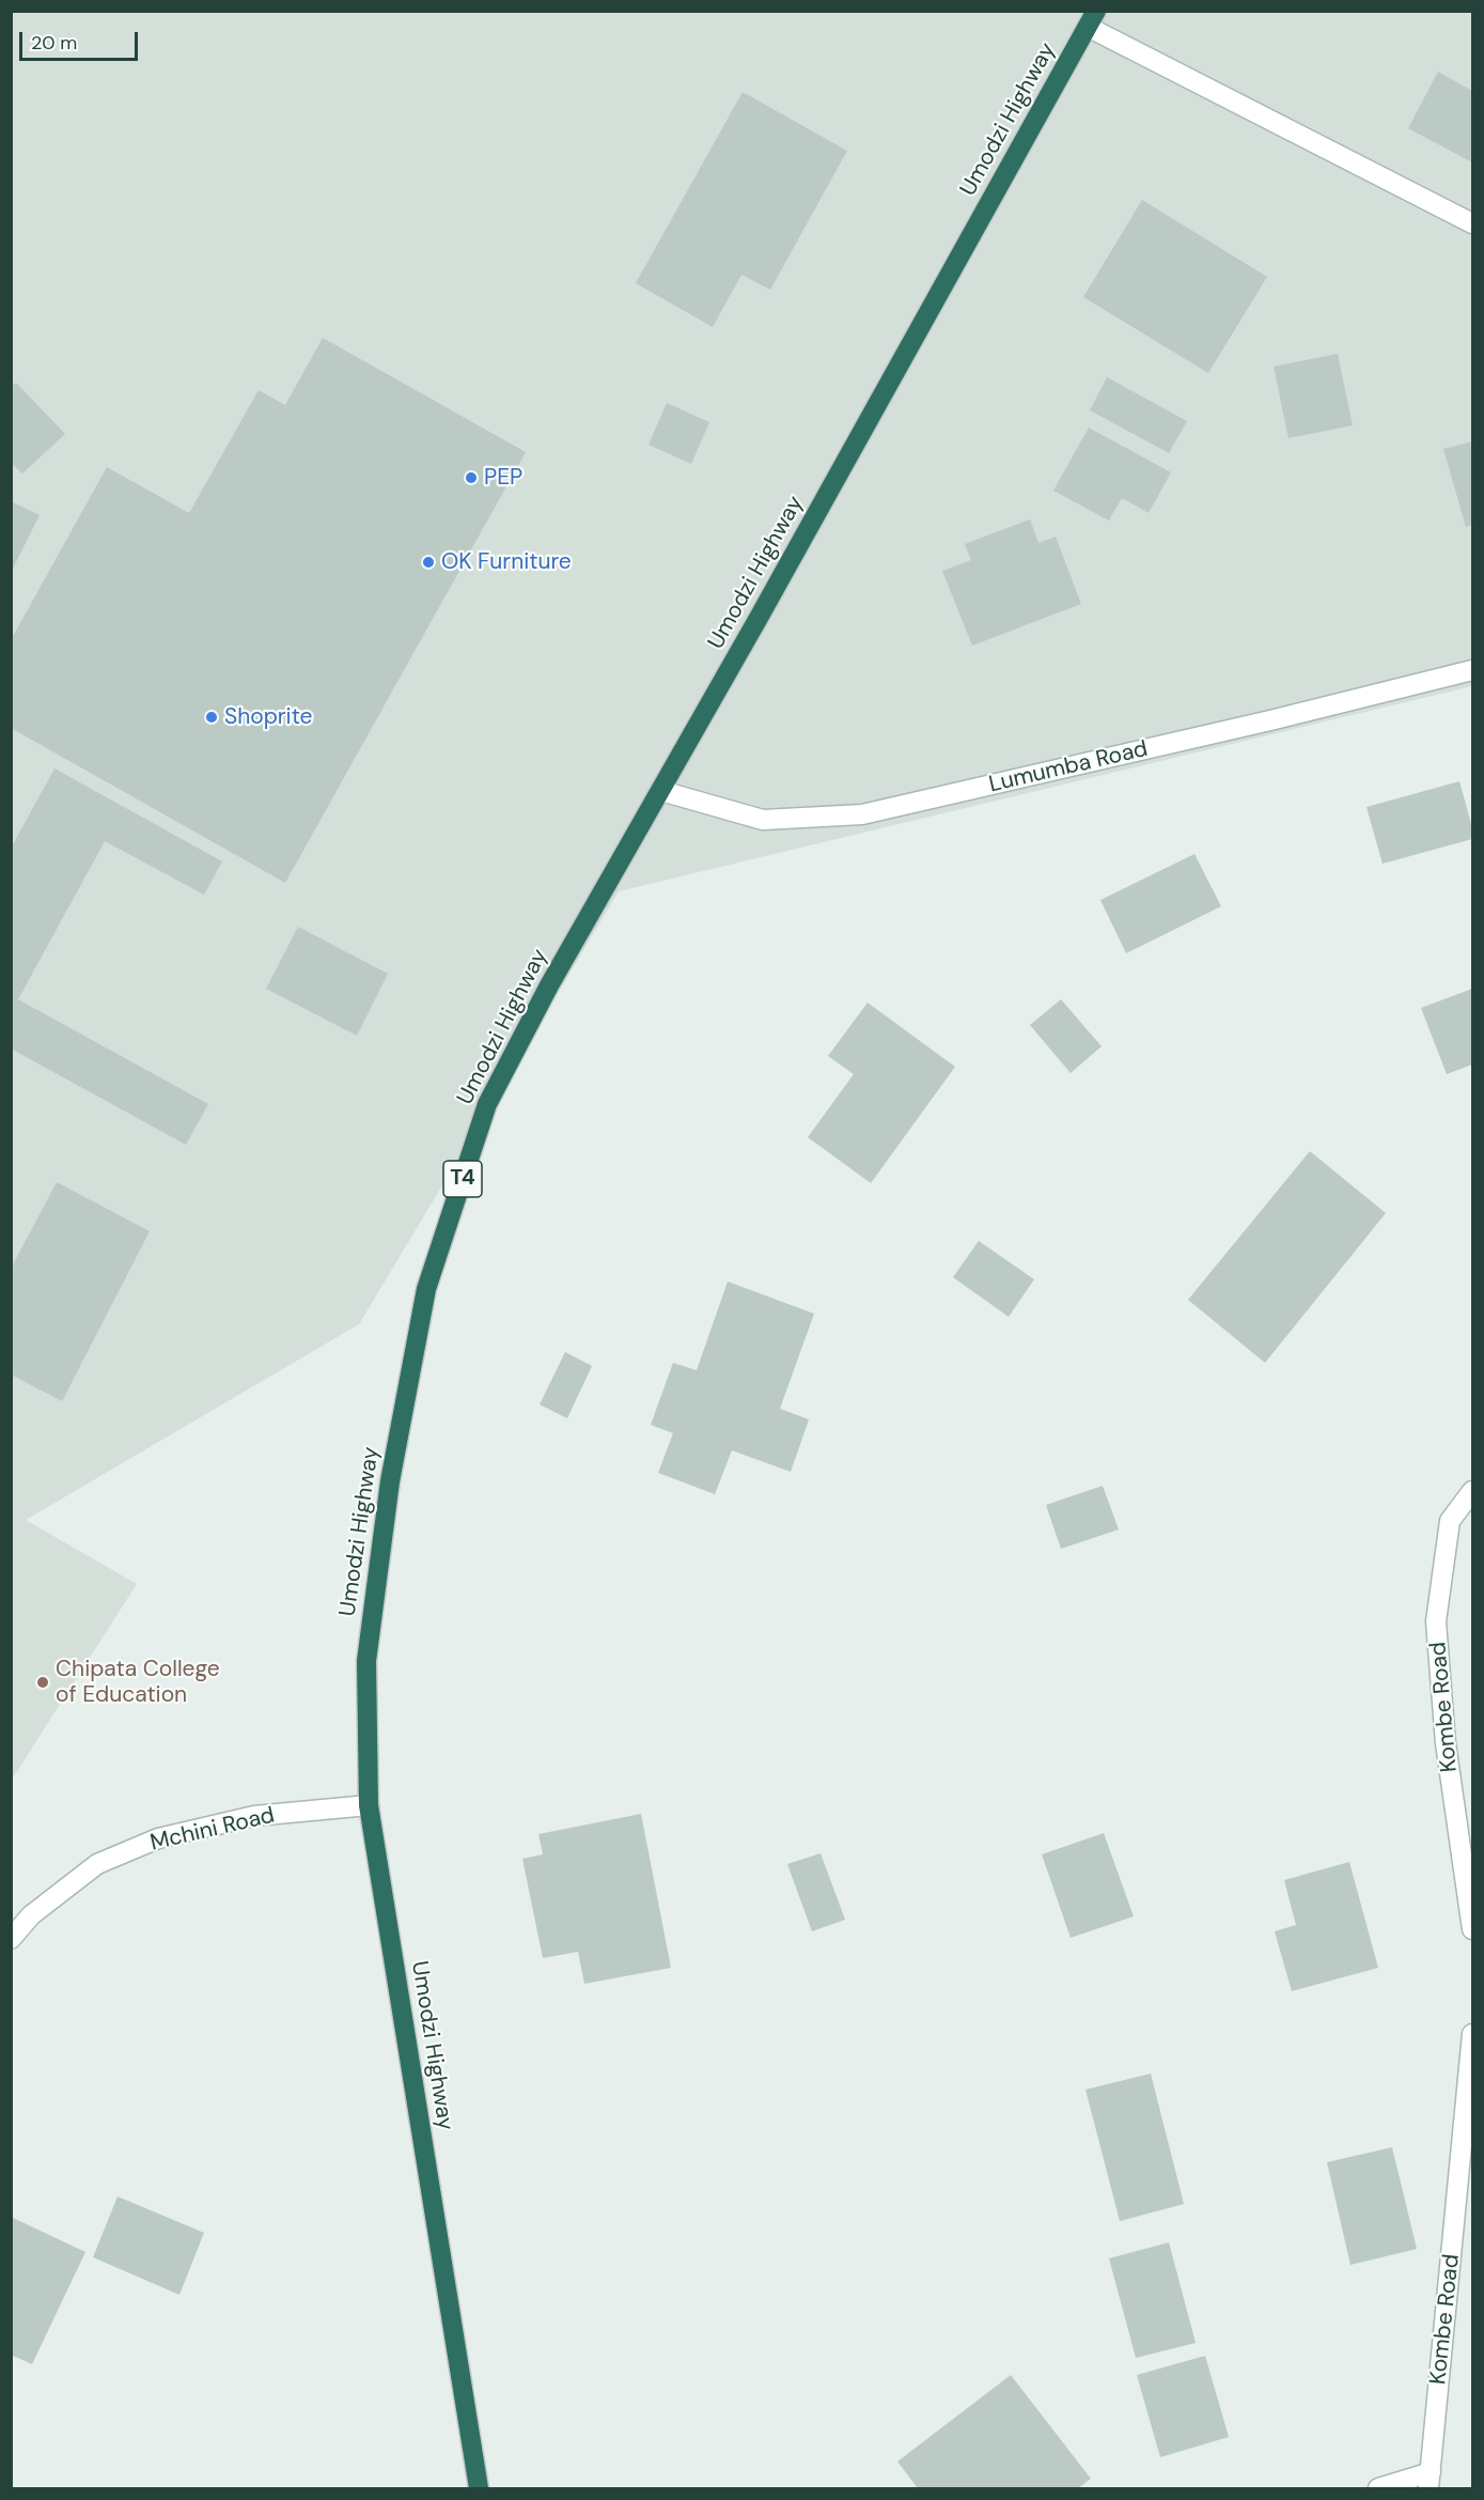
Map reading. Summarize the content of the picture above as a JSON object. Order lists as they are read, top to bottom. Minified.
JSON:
{"streets":{"highway":["Umodzi Highway","T4"],"street":["Lumumba Road","Kombe Road","Mchini Road"]},"crossings":[["Umodzi Highway","Lumumba Road"],["Umodzi Highway","Mchini Road"]],"places":["PEP","OK Furniture","Shoprite","Chipata College of Education"],"scale_bar":"20 m"}
